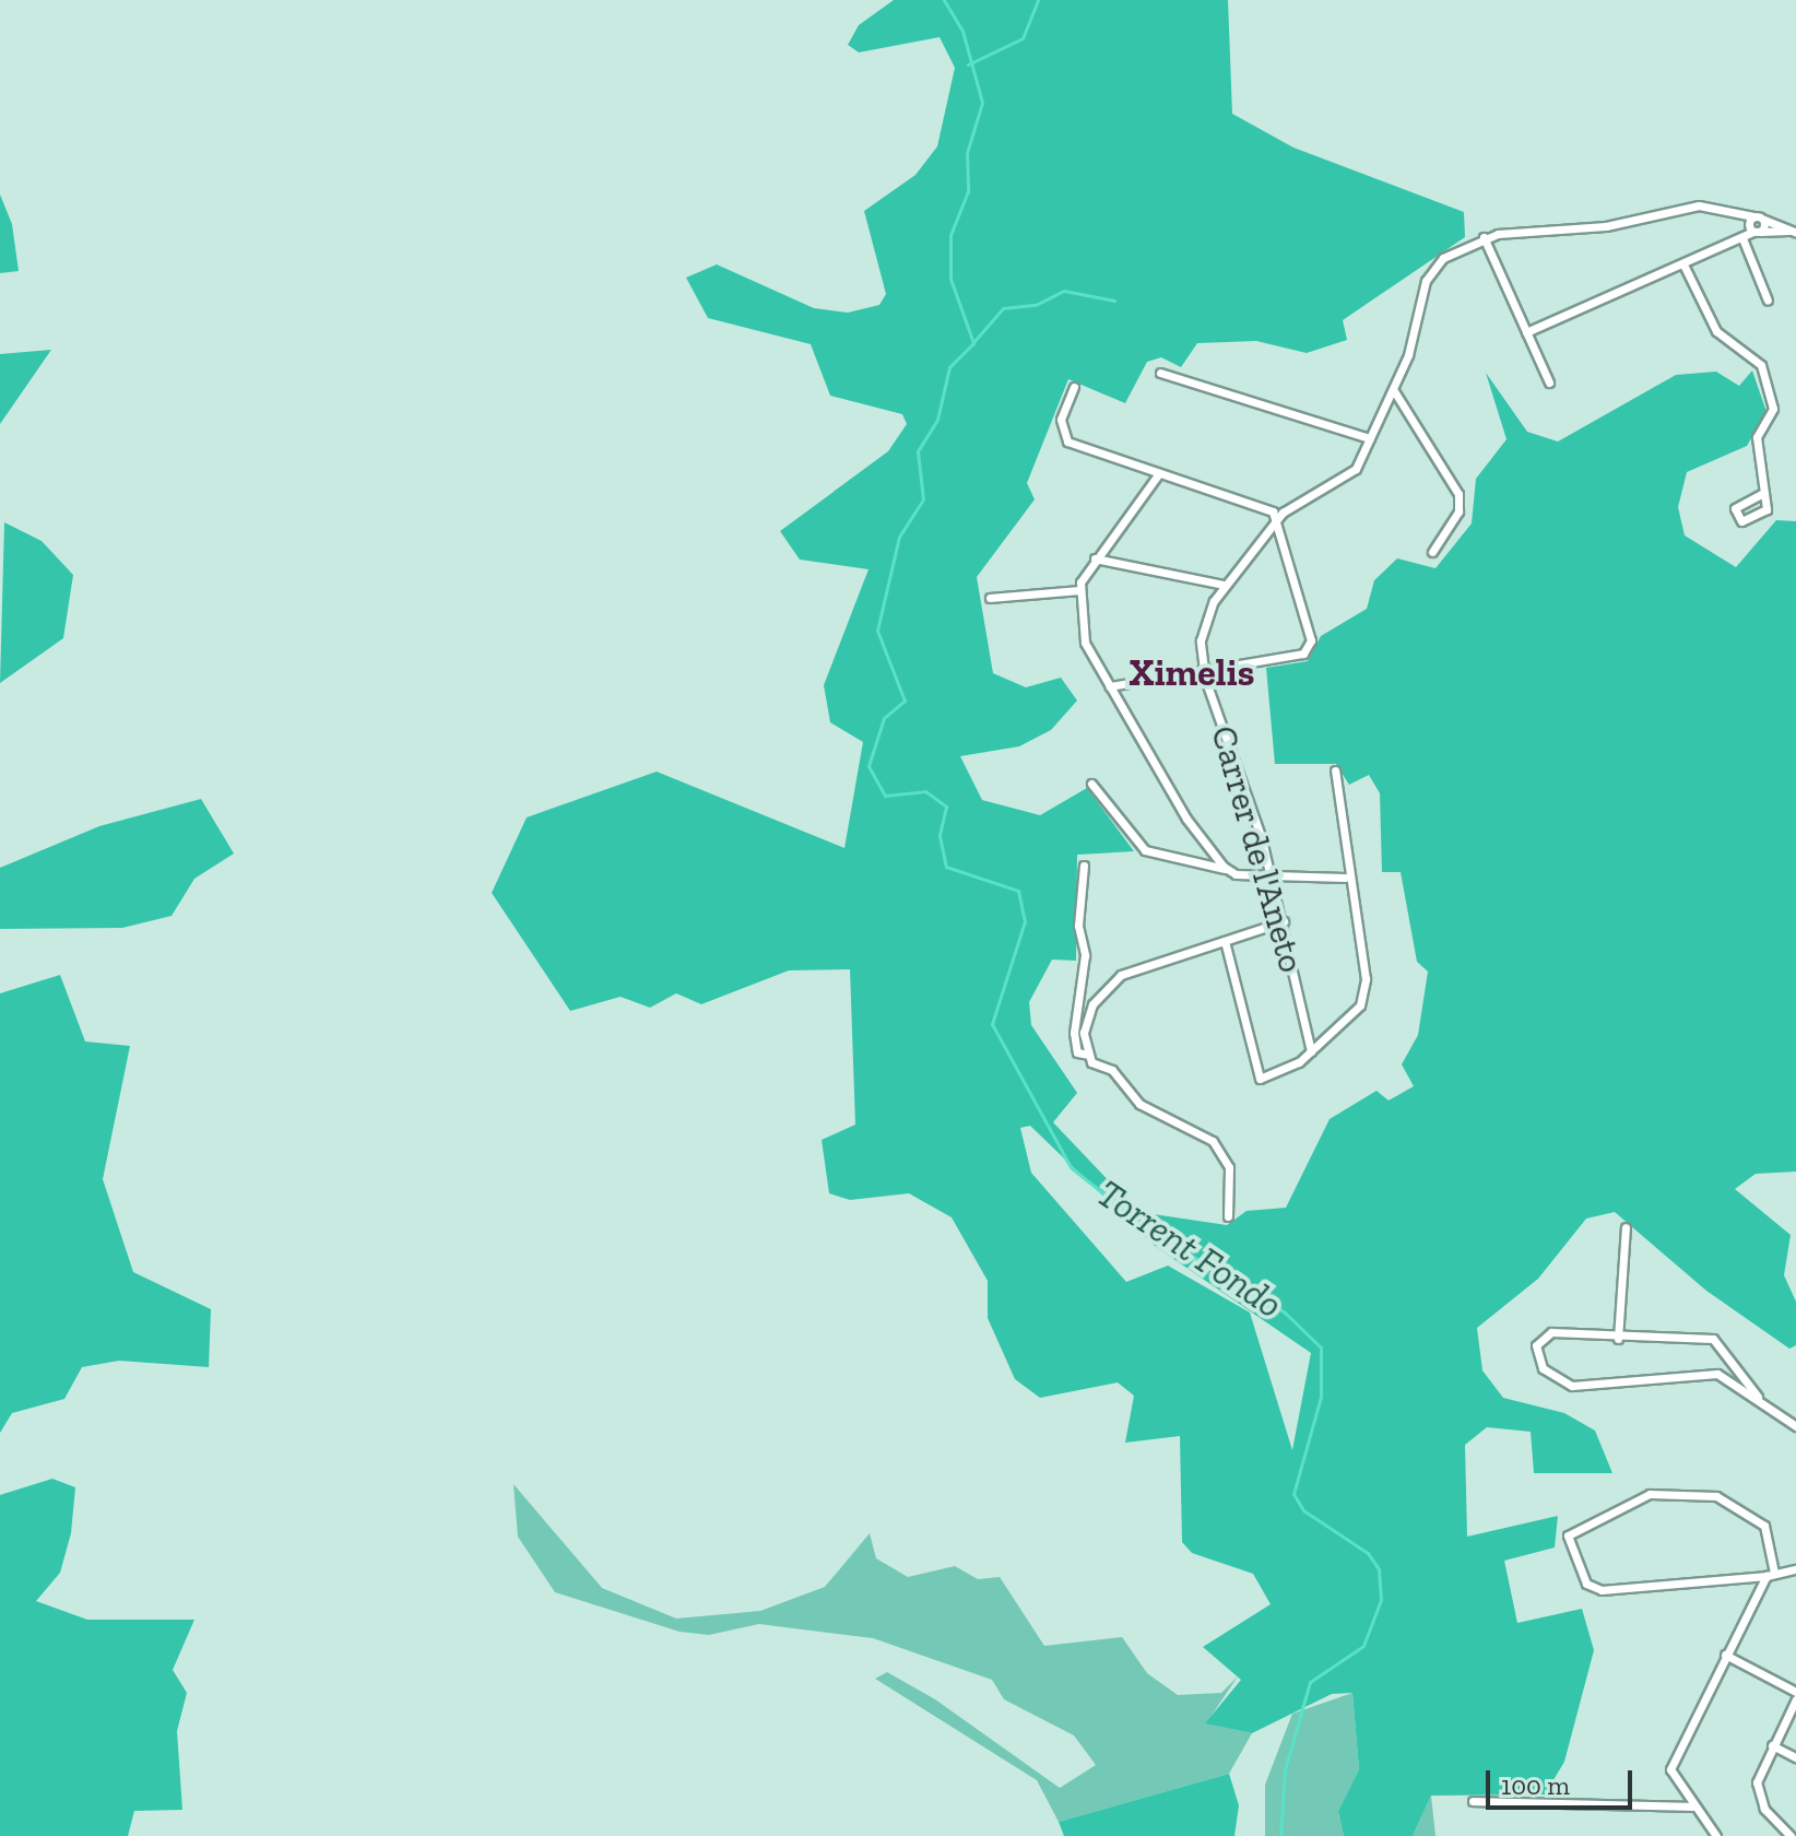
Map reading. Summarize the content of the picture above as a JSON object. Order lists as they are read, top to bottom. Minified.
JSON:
{"streets":{"street":["Carrer de l'Aneto"]},"districts":["Ximelis"],"water":["Torrent Fondo"],"scale_bar":"100 m"}
